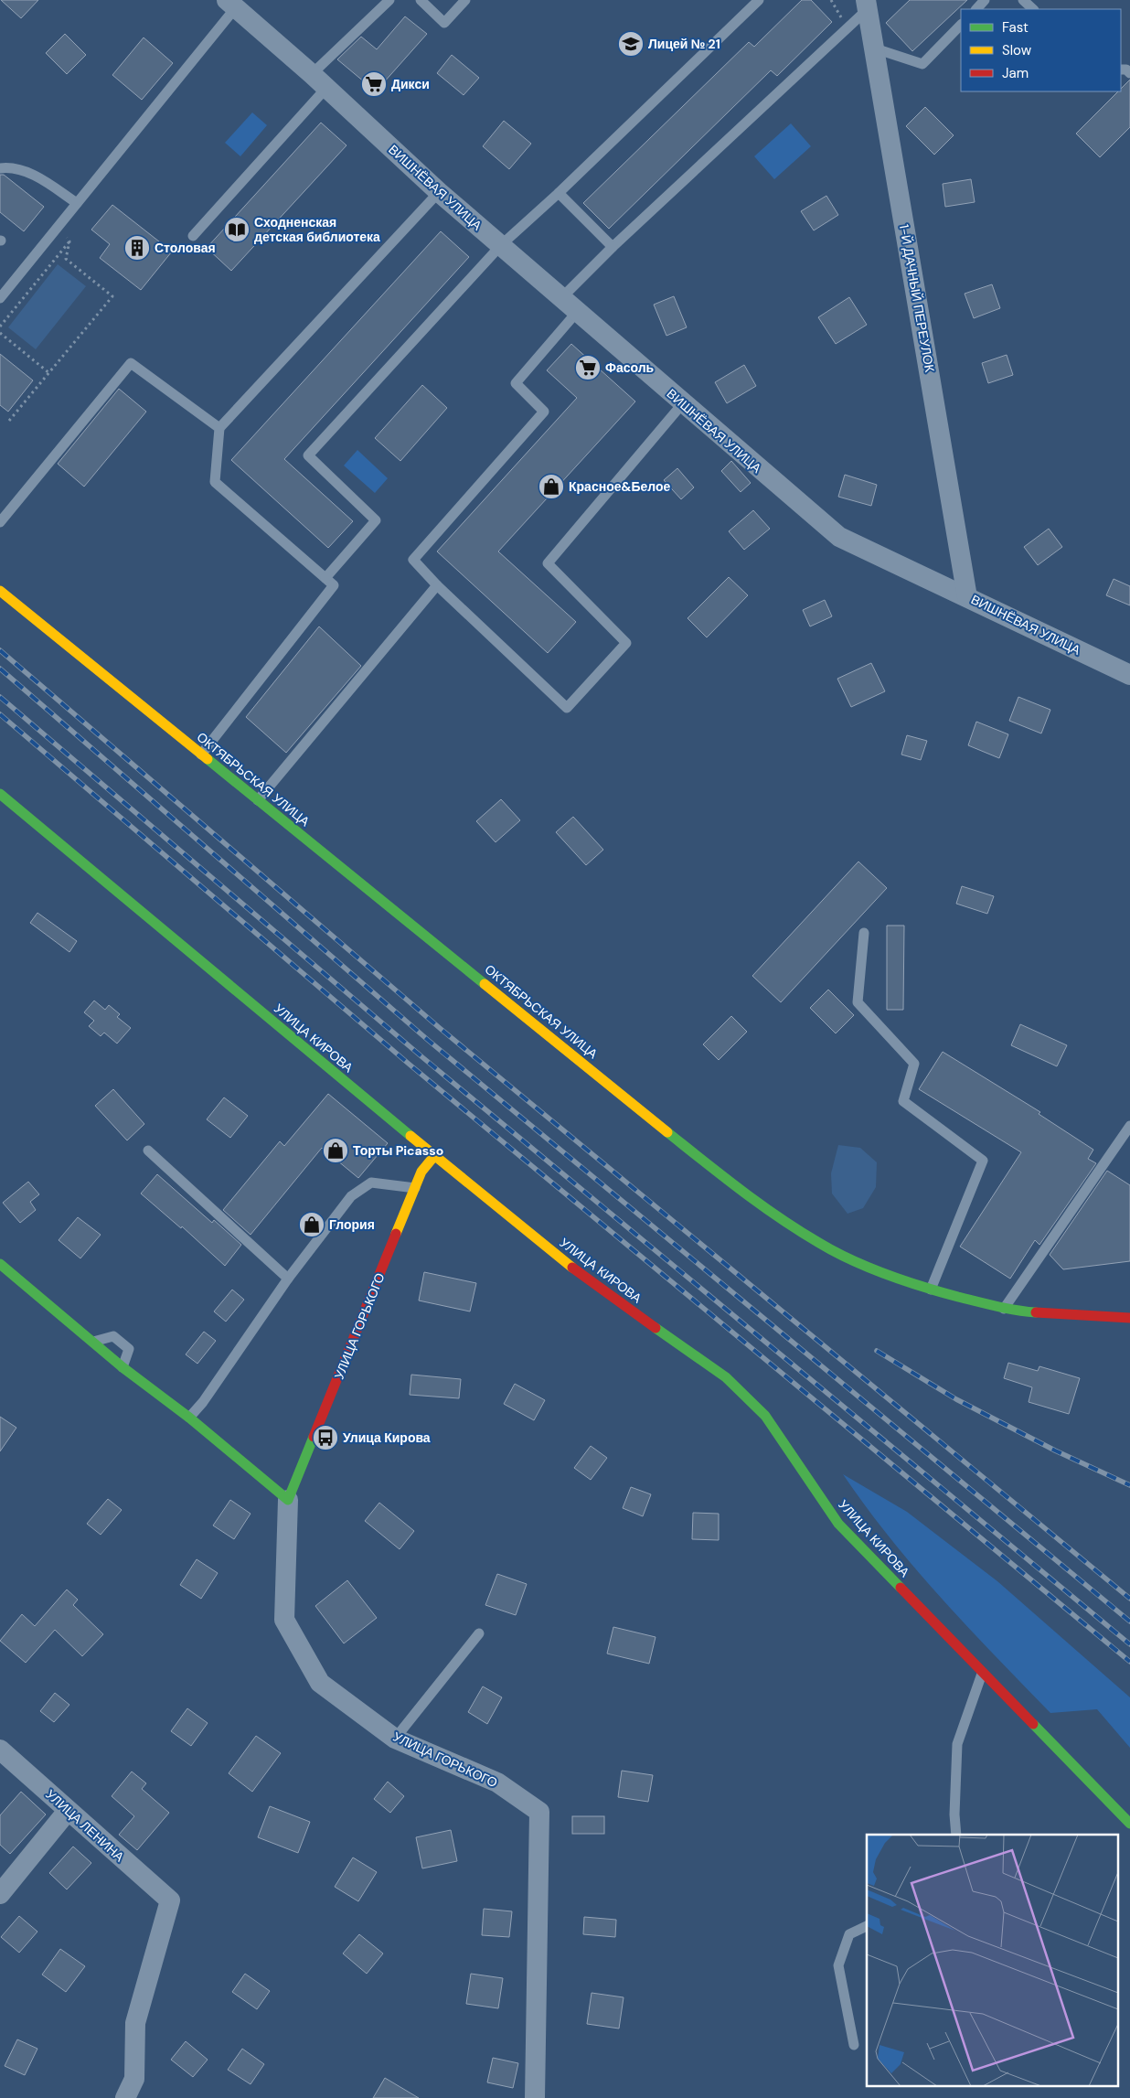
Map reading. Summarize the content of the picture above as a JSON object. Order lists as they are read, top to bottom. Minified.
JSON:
{"streets":{"street":["ВИШНЁВАЯ УЛИЦА","1-Й ДАЧНЫЙ ПЕРЕУЛОК","ОКТЯБРЬСКАЯ УЛИЦА","УЛИЦА КИРОВА","УЛИЦА ГОРЬКОГО","УЛИЦА ЛЕНИНА"]},"crossings":[["ВИШНЁВАЯ УЛИЦА","1-Й ДАЧНЫЙ ПЕРЕУЛОК"],["УЛИЦА КИРОВА","УЛИЦА ГОРЬКОГО"]],"places":{"school or university":["Лицей № 21"],"supermarket":["Дикси","Фасоль"],"library":["Сходненская детская библиотека"],"building":["Столовая"],"shop":["Красное&Белое","Торты Picasso","Глория"],"bus stop":["Улица Кирова"]},"legend":["Fast","Slow","Jam"]}
